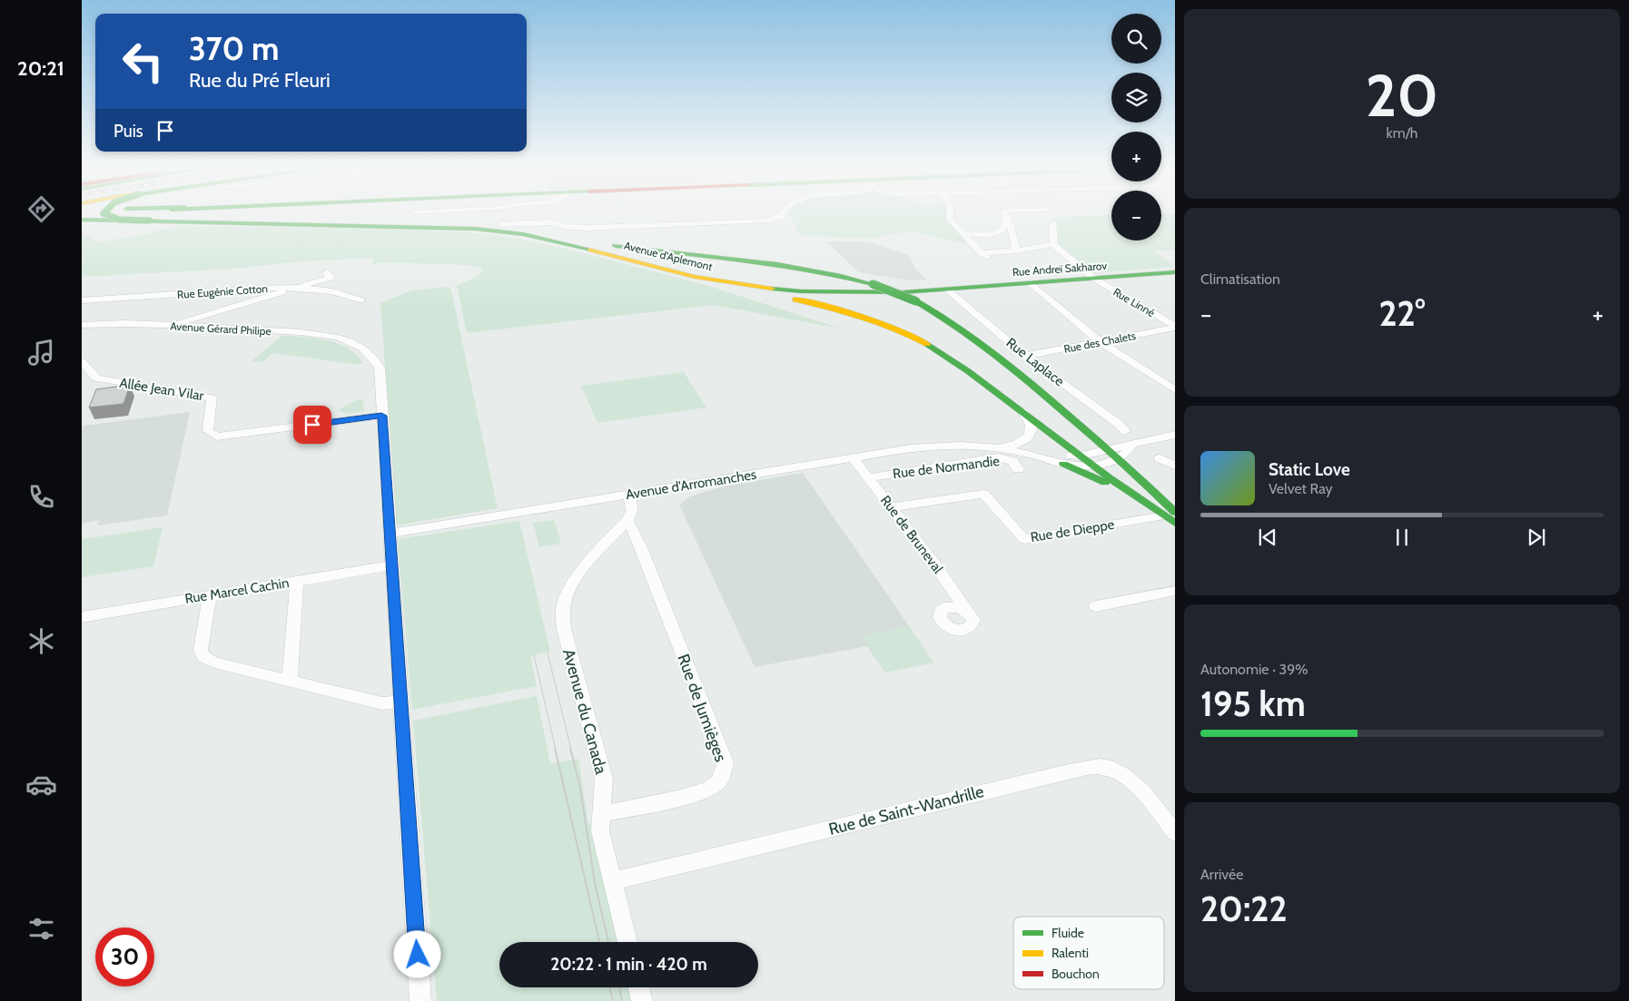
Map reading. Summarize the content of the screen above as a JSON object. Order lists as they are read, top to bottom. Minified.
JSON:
{"streets":{"main road":["Avenue d'Aplemont","Rue Andreï Sakharov"],"street":["Rue Eugénie Cotton","Rue Linné","Avenue Gérard Philipe","Rue des Chalets","Rue Laplace","Allée Jean Vilar","Rue de Normandie","Avenue d'Arromanches","Rue de Dieppe","Rue de Bruneval","Rue Marcel Cachin","Rue de Jumièges","Avenue du Canada","Rue de Saint-Wandrille"]},"crossings":[["Avenue d'Aplemont","Rue Andreï Sakharov"],["Avenue d'Aplemont","Rue Laplace"],["Rue Andreï Sakharov","Rue Linné"],["Rue Andreï Sakharov","Rue Laplace"],["Rue Linné","Rue des Chalets"],["Rue des Chalets","Rue Laplace"],["Rue de Normandie","Rue de Bruneval"],["Avenue d'Arromanches","Rue de Bruneval"],["Rue de Dieppe","Rue de Bruneval"],["Rue de Jumièges","Avenue du Canada"],["Avenue du Canada","Rue de Saint-Wandrille"]],"legend":["Fluide","Ralenti","Bouchon"],"page":{"tabs":"20:21","tile":[["20","km/h"],"Climatisation",["Autonomie · 39%","195 km"],["Arrivée","20:22"]],"map_buttons":["+","−"],"turn":["370 m","Rue du Pré Fleuri"],"then":"Puis","heat":["−","22°","+"],"song":["Static Love","Velvet Ray"],"limit":"30","trip":"20:22 · 1 min · 420 m"}}
